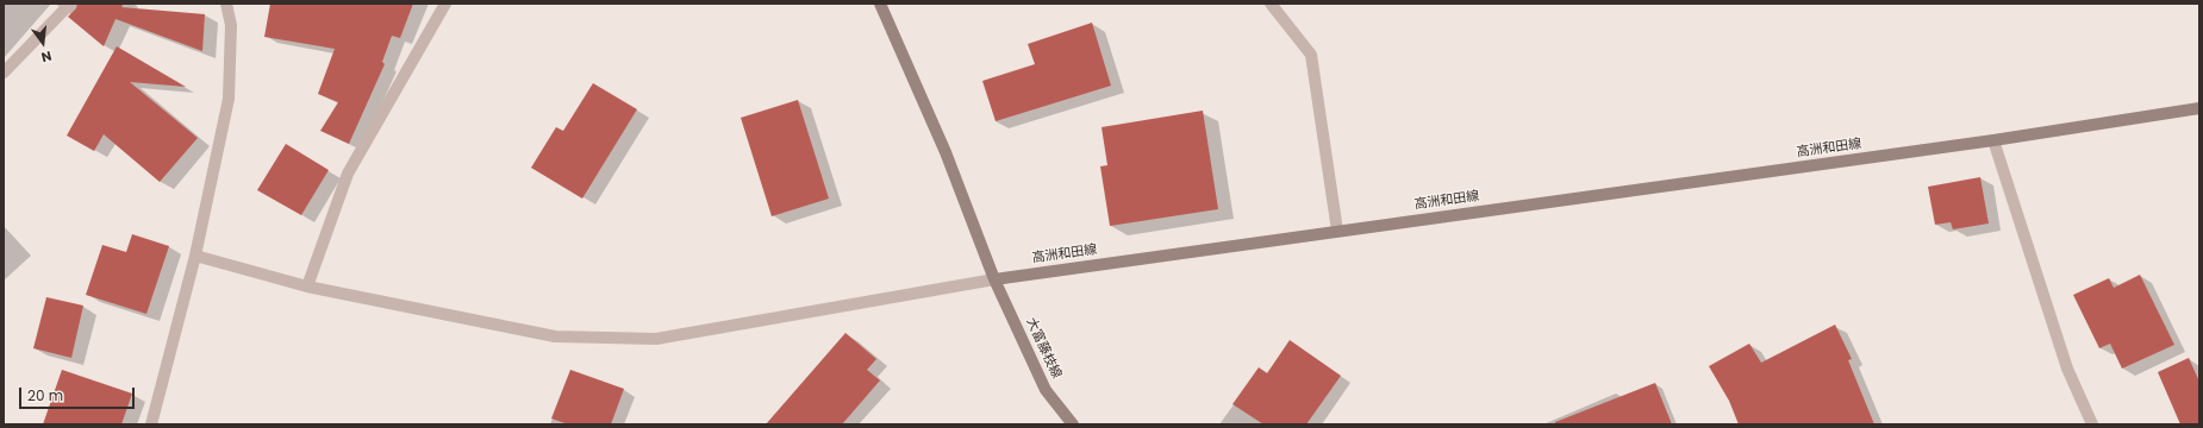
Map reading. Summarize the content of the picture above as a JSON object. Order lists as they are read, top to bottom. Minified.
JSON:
{"streets":{"main road":["高洲和田線","大富藤枝線"]},"crossings":[["高洲和田線","大富藤枝線"]],"scale_bar":"20 m","north":"bottom"}
